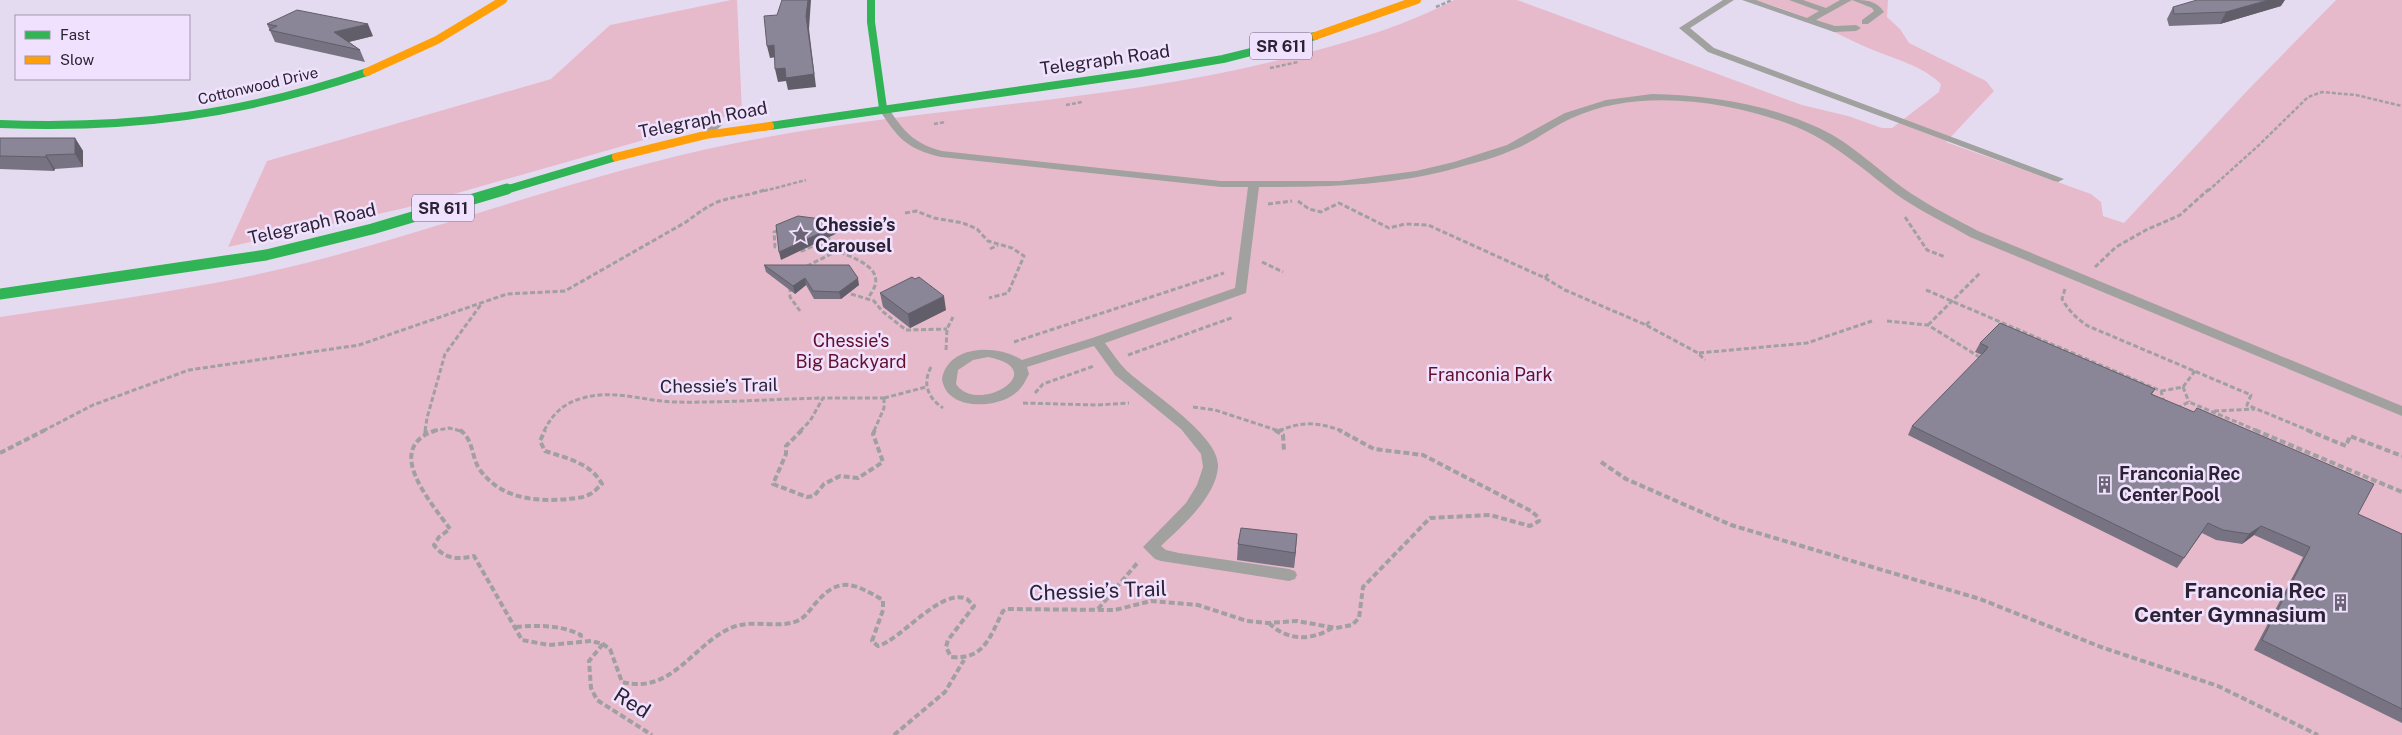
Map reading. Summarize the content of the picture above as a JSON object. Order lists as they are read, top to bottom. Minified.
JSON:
{"streets":{"main road":["SR 611","Telegraph Road","Cottonwood Drive"],"path":["Chessie’s Trail","Red"]},"parks":["Chessie's Big Backyard","Franconia Park"],"places":{"place":["Chessie’s Carousel"],"building":["Franconia Rec Center Pool","Franconia Rec Center Gymnasium"]},"legend":["Fast","Slow"]}
